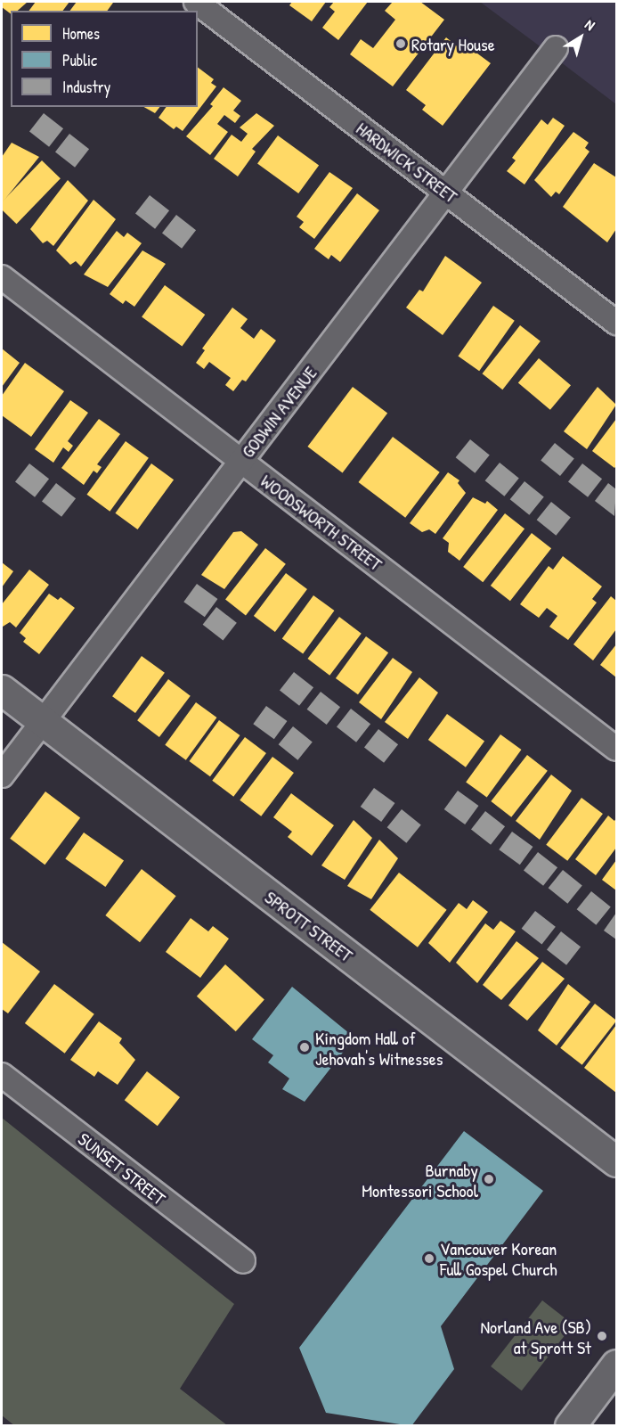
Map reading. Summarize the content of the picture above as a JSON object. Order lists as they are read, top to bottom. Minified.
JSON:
{"streets":{"main road":["SPROTT STREET"],"street":["HARDWICK STREET","GODWIN AVENUE","WOODSWORTH STREET","SUNSET STREET"]},"crossings":[["HARDWICK STREET","GODWIN AVENUE"],["GODWIN AVENUE","WOODSWORTH STREET"],["GODWIN AVENUE","SPROTT STREET"]],"places":["Rotary House","Kingdom Hall of Jehovah's Witnesses","Burnaby Montessori School","Vancouver Korean Full Gospel Church","Norland Ave (SB) at Sprott St"],"legend":["Homes","Public","Industry"],"north":"top right"}
